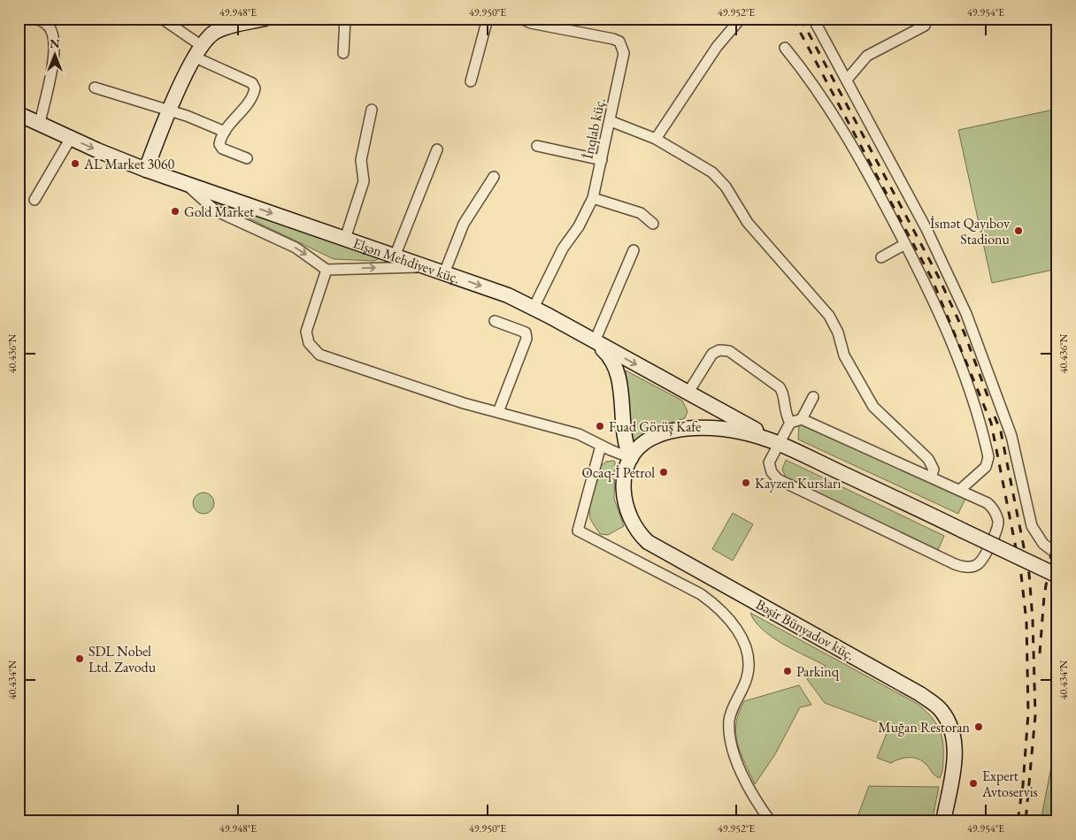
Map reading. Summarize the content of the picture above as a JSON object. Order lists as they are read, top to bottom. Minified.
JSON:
{"streets":{"main road":["Elşən Mehdiyev küç.","Bəşir Bünyadov küç."],"street":["İnqlab küç."]},"crossings":[["İnqlab küç.","Elşən Mehdiyev küç."]],"one_way":["Elşən Mehdiyev küç."],"places":["AL Market 3060","Gold Market","İsmət Qayıbov Stadionu","Fuad Görüş Kafe","Ocaq-İ Petrol","Kayzen Kursları","SDL Nobel Ltd. Zavodu","Parkinq","Muğan Restoran","Expert Avtoservis"],"north":"top","coordinates":["49.948°E","49.950°E","49.952°E","49.954°E","40.436°N","40.434°N"]}
